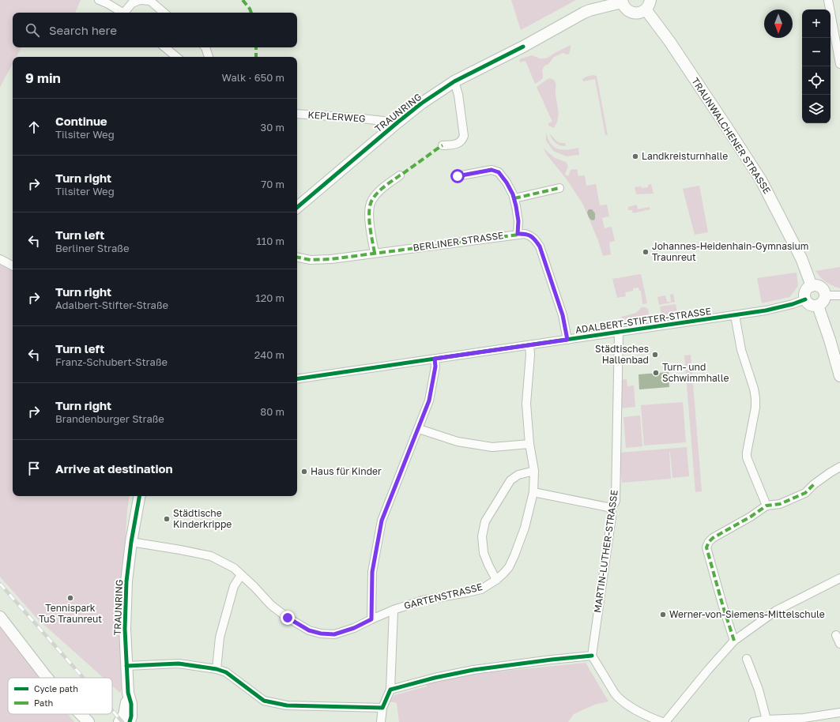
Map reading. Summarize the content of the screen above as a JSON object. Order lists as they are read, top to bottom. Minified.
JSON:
{"streets":{"street":["TRAUNRING","KEPLERWEG","TRAUNWALCHENER STRASSE","BERLINER STRASSE","ADALBERT-STIFTER-STRASSE","MARTIN-LUTHER-STRASSE","GARTENSTRASSE"]},"crossings":[["TRAUNRING","KEPLERWEG"],["TRAUNWALCHENER STRASSE","ADALBERT-STIFTER-STRASSE"],["BERLINER STRASSE","ADALBERT-STIFTER-STRASSE"],["ADALBERT-STIFTER-STRASSE","MARTIN-LUTHER-STRASSE"],["ADALBERT-STIFTER-STRASSE","GARTENSTRASSE"]],"places":["Landkreisturnhalle","Johannes-Heidenhain-Gymnasium Traunreut","Städtisches Hallenbad","Turn- und Schwimmhalle","Haus für Kinder","Städtische Kinderkrippe","Tennispark TuS Traunreut","Werner-von-Siemens-Mittelschule"],"legend":["Cycle path","Path"],"north":"bottom","page":{"map_buttons":["+","−"],"search":"Search here","heading":["9 min","Walk · 650 m"],"list":[["Continue","Tilsiter Weg","30 m"],["Turn right","Tilsiter Weg","70 m"],["Turn left","Berliner Straße","110 m"],["Turn right","Adalbert-Stifter-Straße","120 m"],["Turn left","Franz-Schubert-Straße","240 m"],["Turn right","Brandenburger Straße","80 m"],"Arrive at destination"]}}
